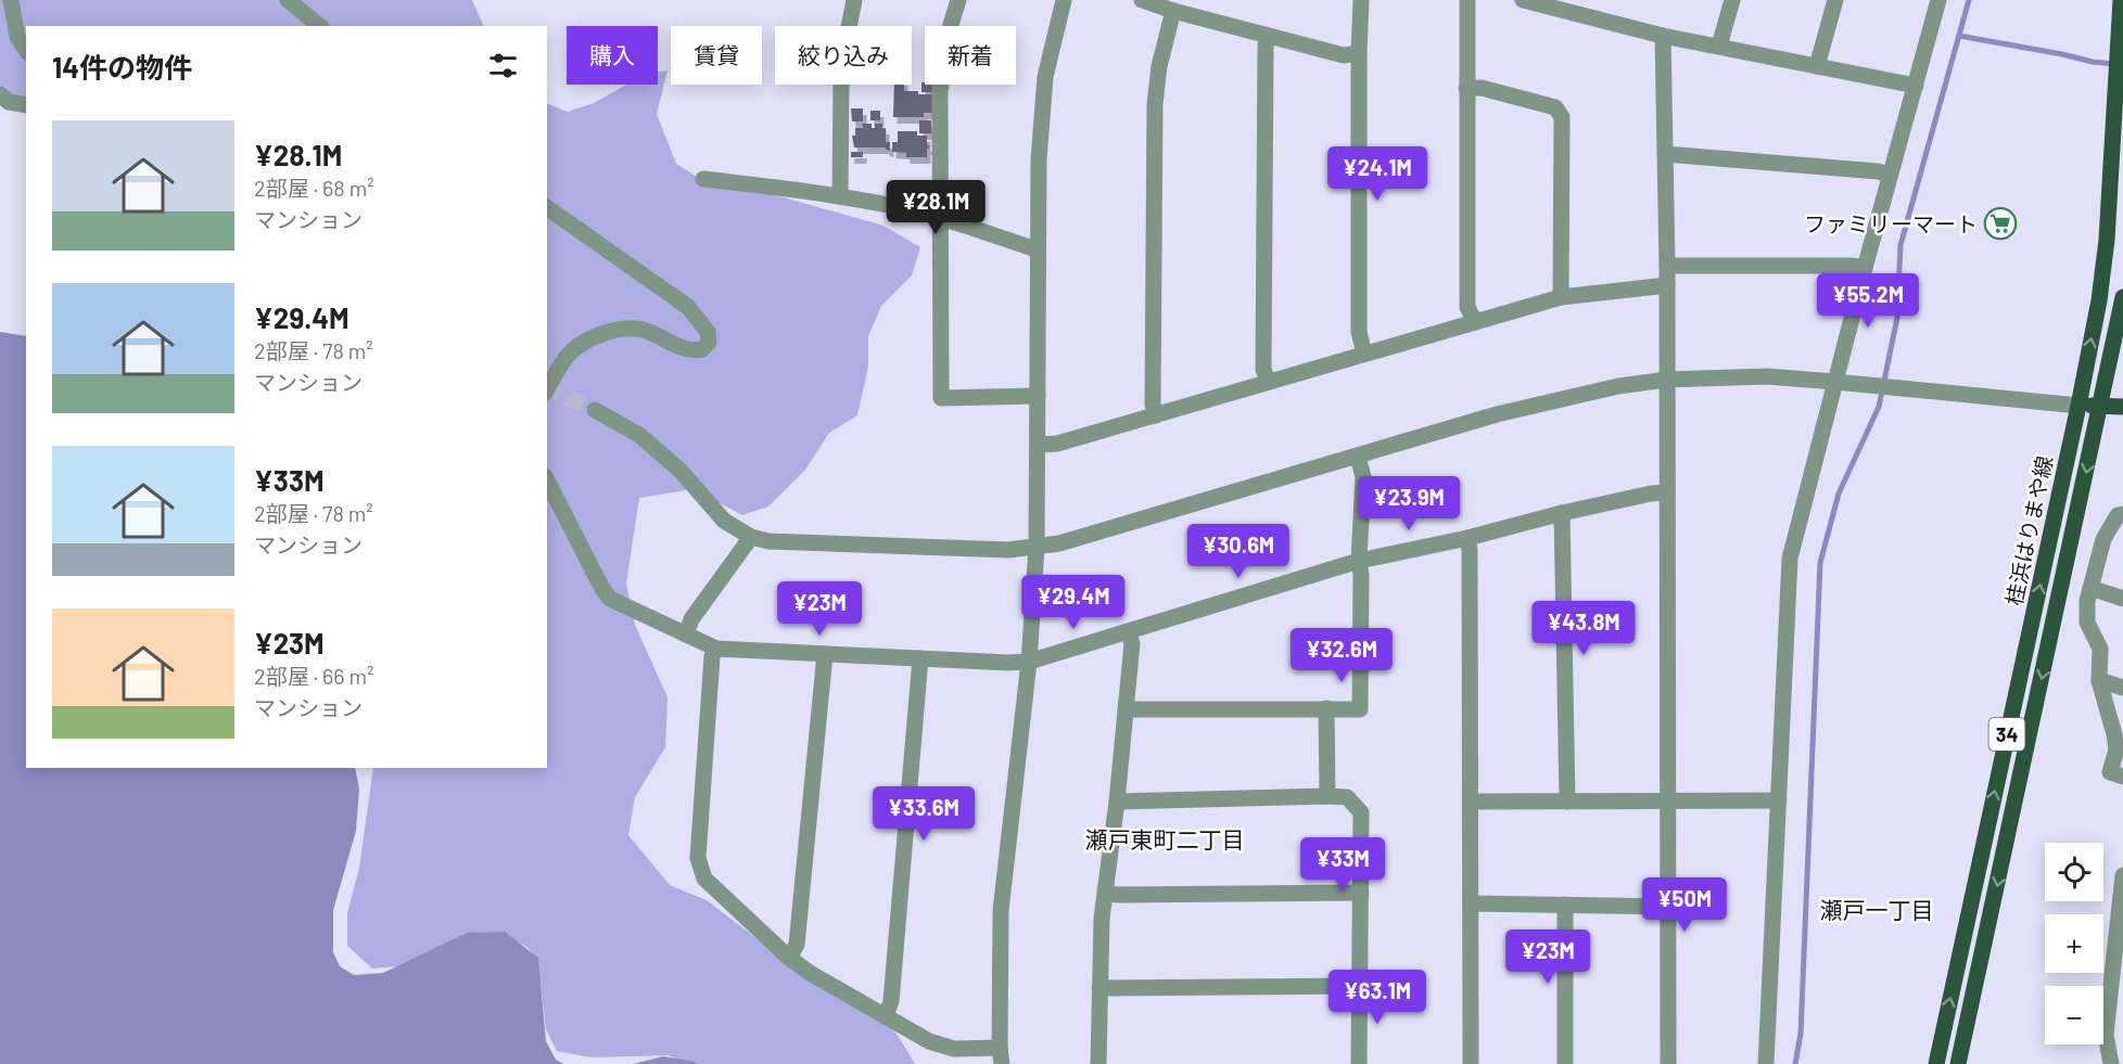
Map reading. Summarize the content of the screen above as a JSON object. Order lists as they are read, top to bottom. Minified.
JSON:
{"streets":{"main road":["桂浜はりまや線","34"]},"districts":["瀬戸東町二丁目","瀬戸一丁目"],"places":{"supermarket":["ファミリーマート"]},"page":{"chip":["購入","賃貸","絞り込み","新着"],"heading":"14件の物件","list":[{"name":"¥28.1M","note":"2部屋 · 68 m² · マンション"},{"name":"¥29.4M","note":"2部屋 · 78 m² · マンション"},{"name":"¥33M","note":"2部屋 · 78 m² · マンション"},{"name":"¥23M","note":"2部屋 · 66 m² · マンション"}],"price":["¥24.1M","¥28.1M","¥55.2M","¥23.9M","¥30.6M","¥29.4M","¥23M","¥43.8M","¥32.6M","¥33.6M","¥33M","¥50M","¥23M","¥63.1M"],"map_buttons":["+","−"]}}
